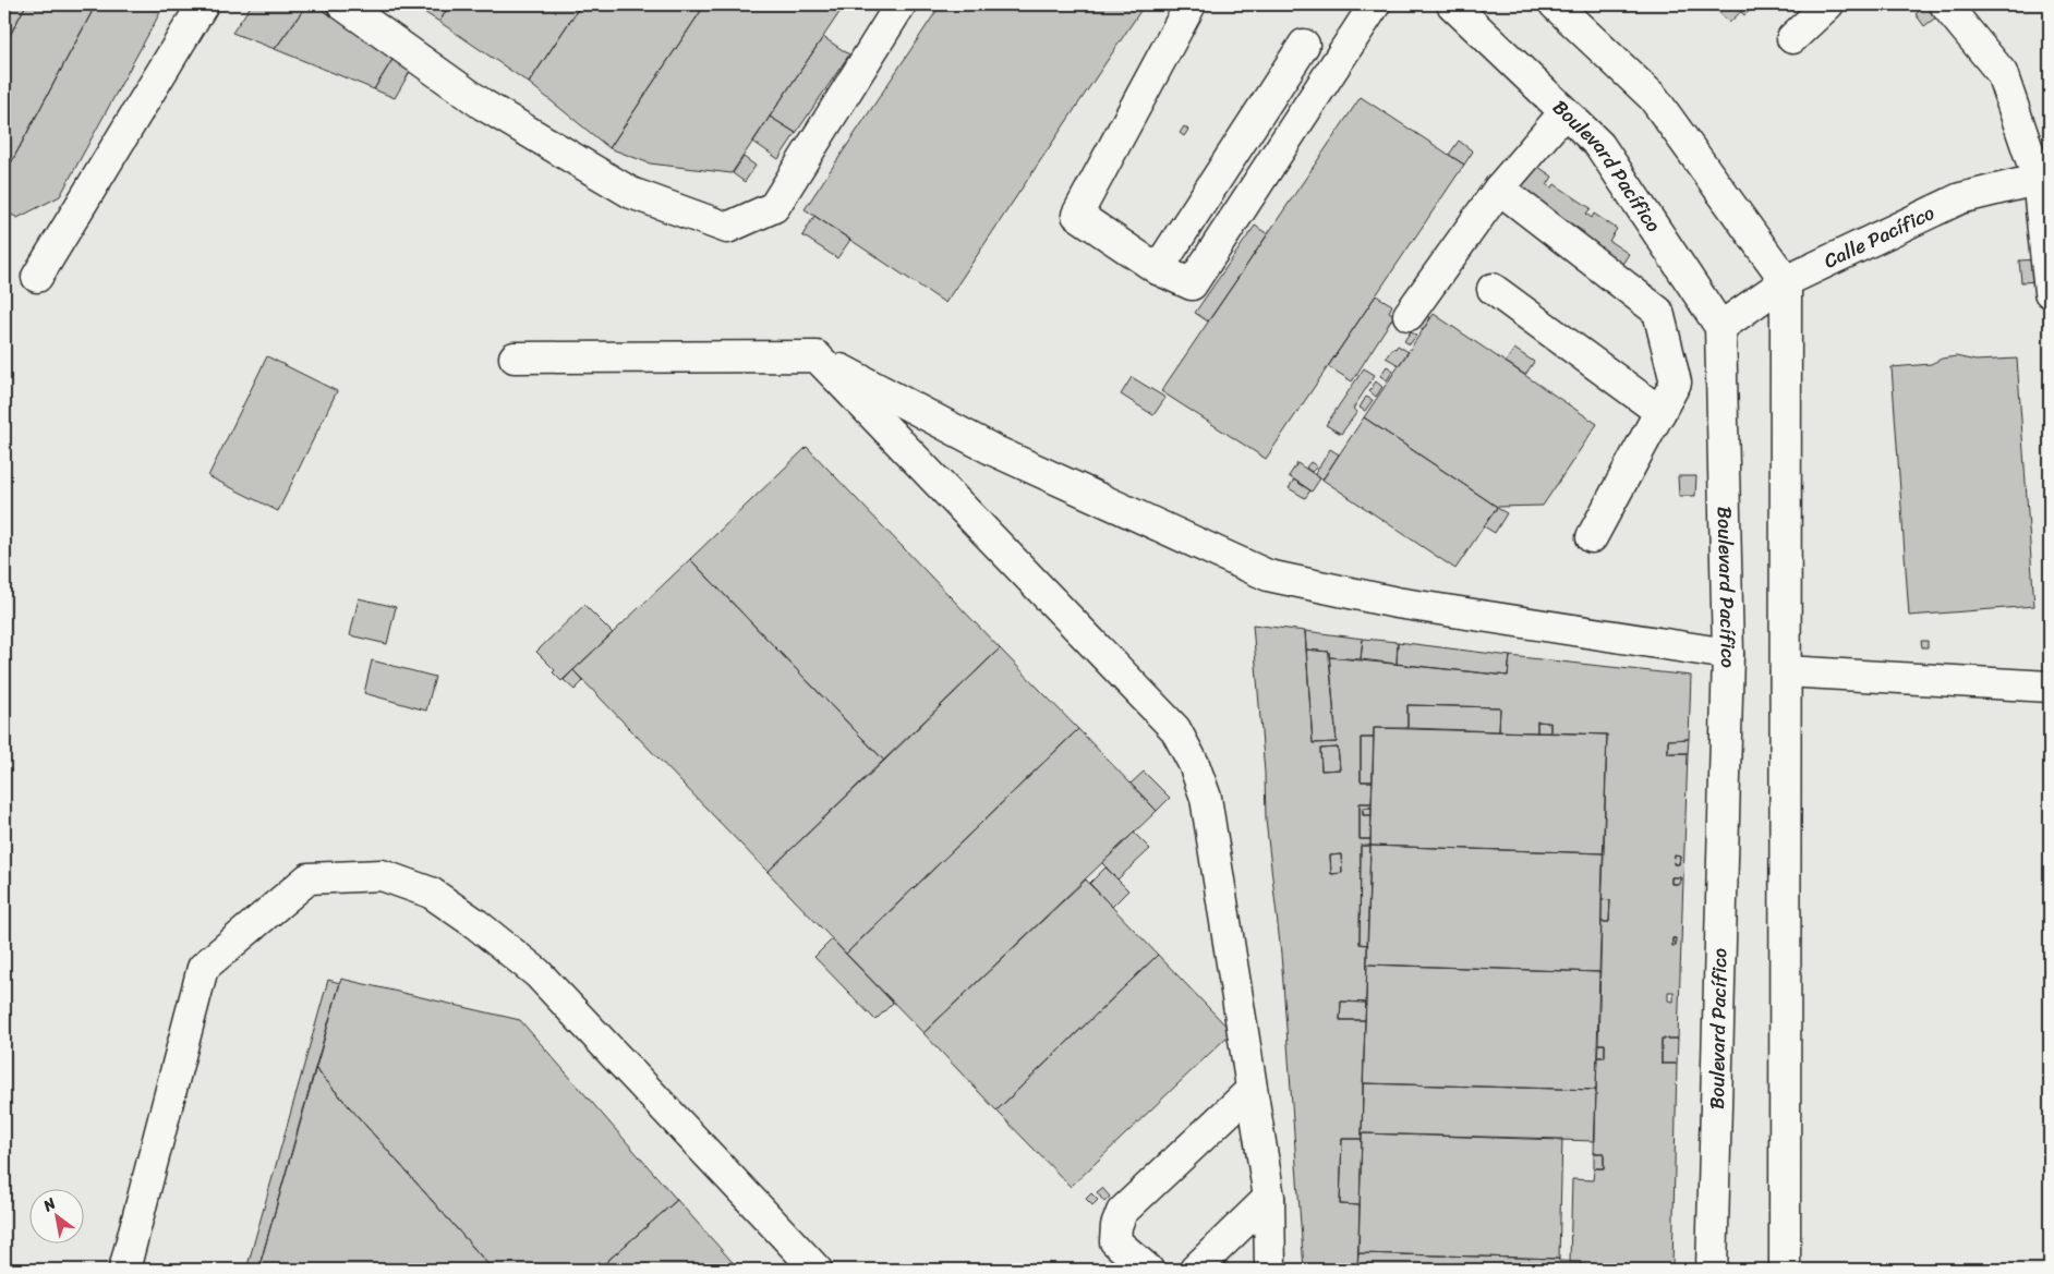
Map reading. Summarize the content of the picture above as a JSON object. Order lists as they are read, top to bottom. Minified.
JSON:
{"streets":{"main road":["Boulevard Pacífico","Calle Pacífico"]},"crossings":[["Boulevard Pacífico","Calle Pacífico"]],"north":"top left"}
